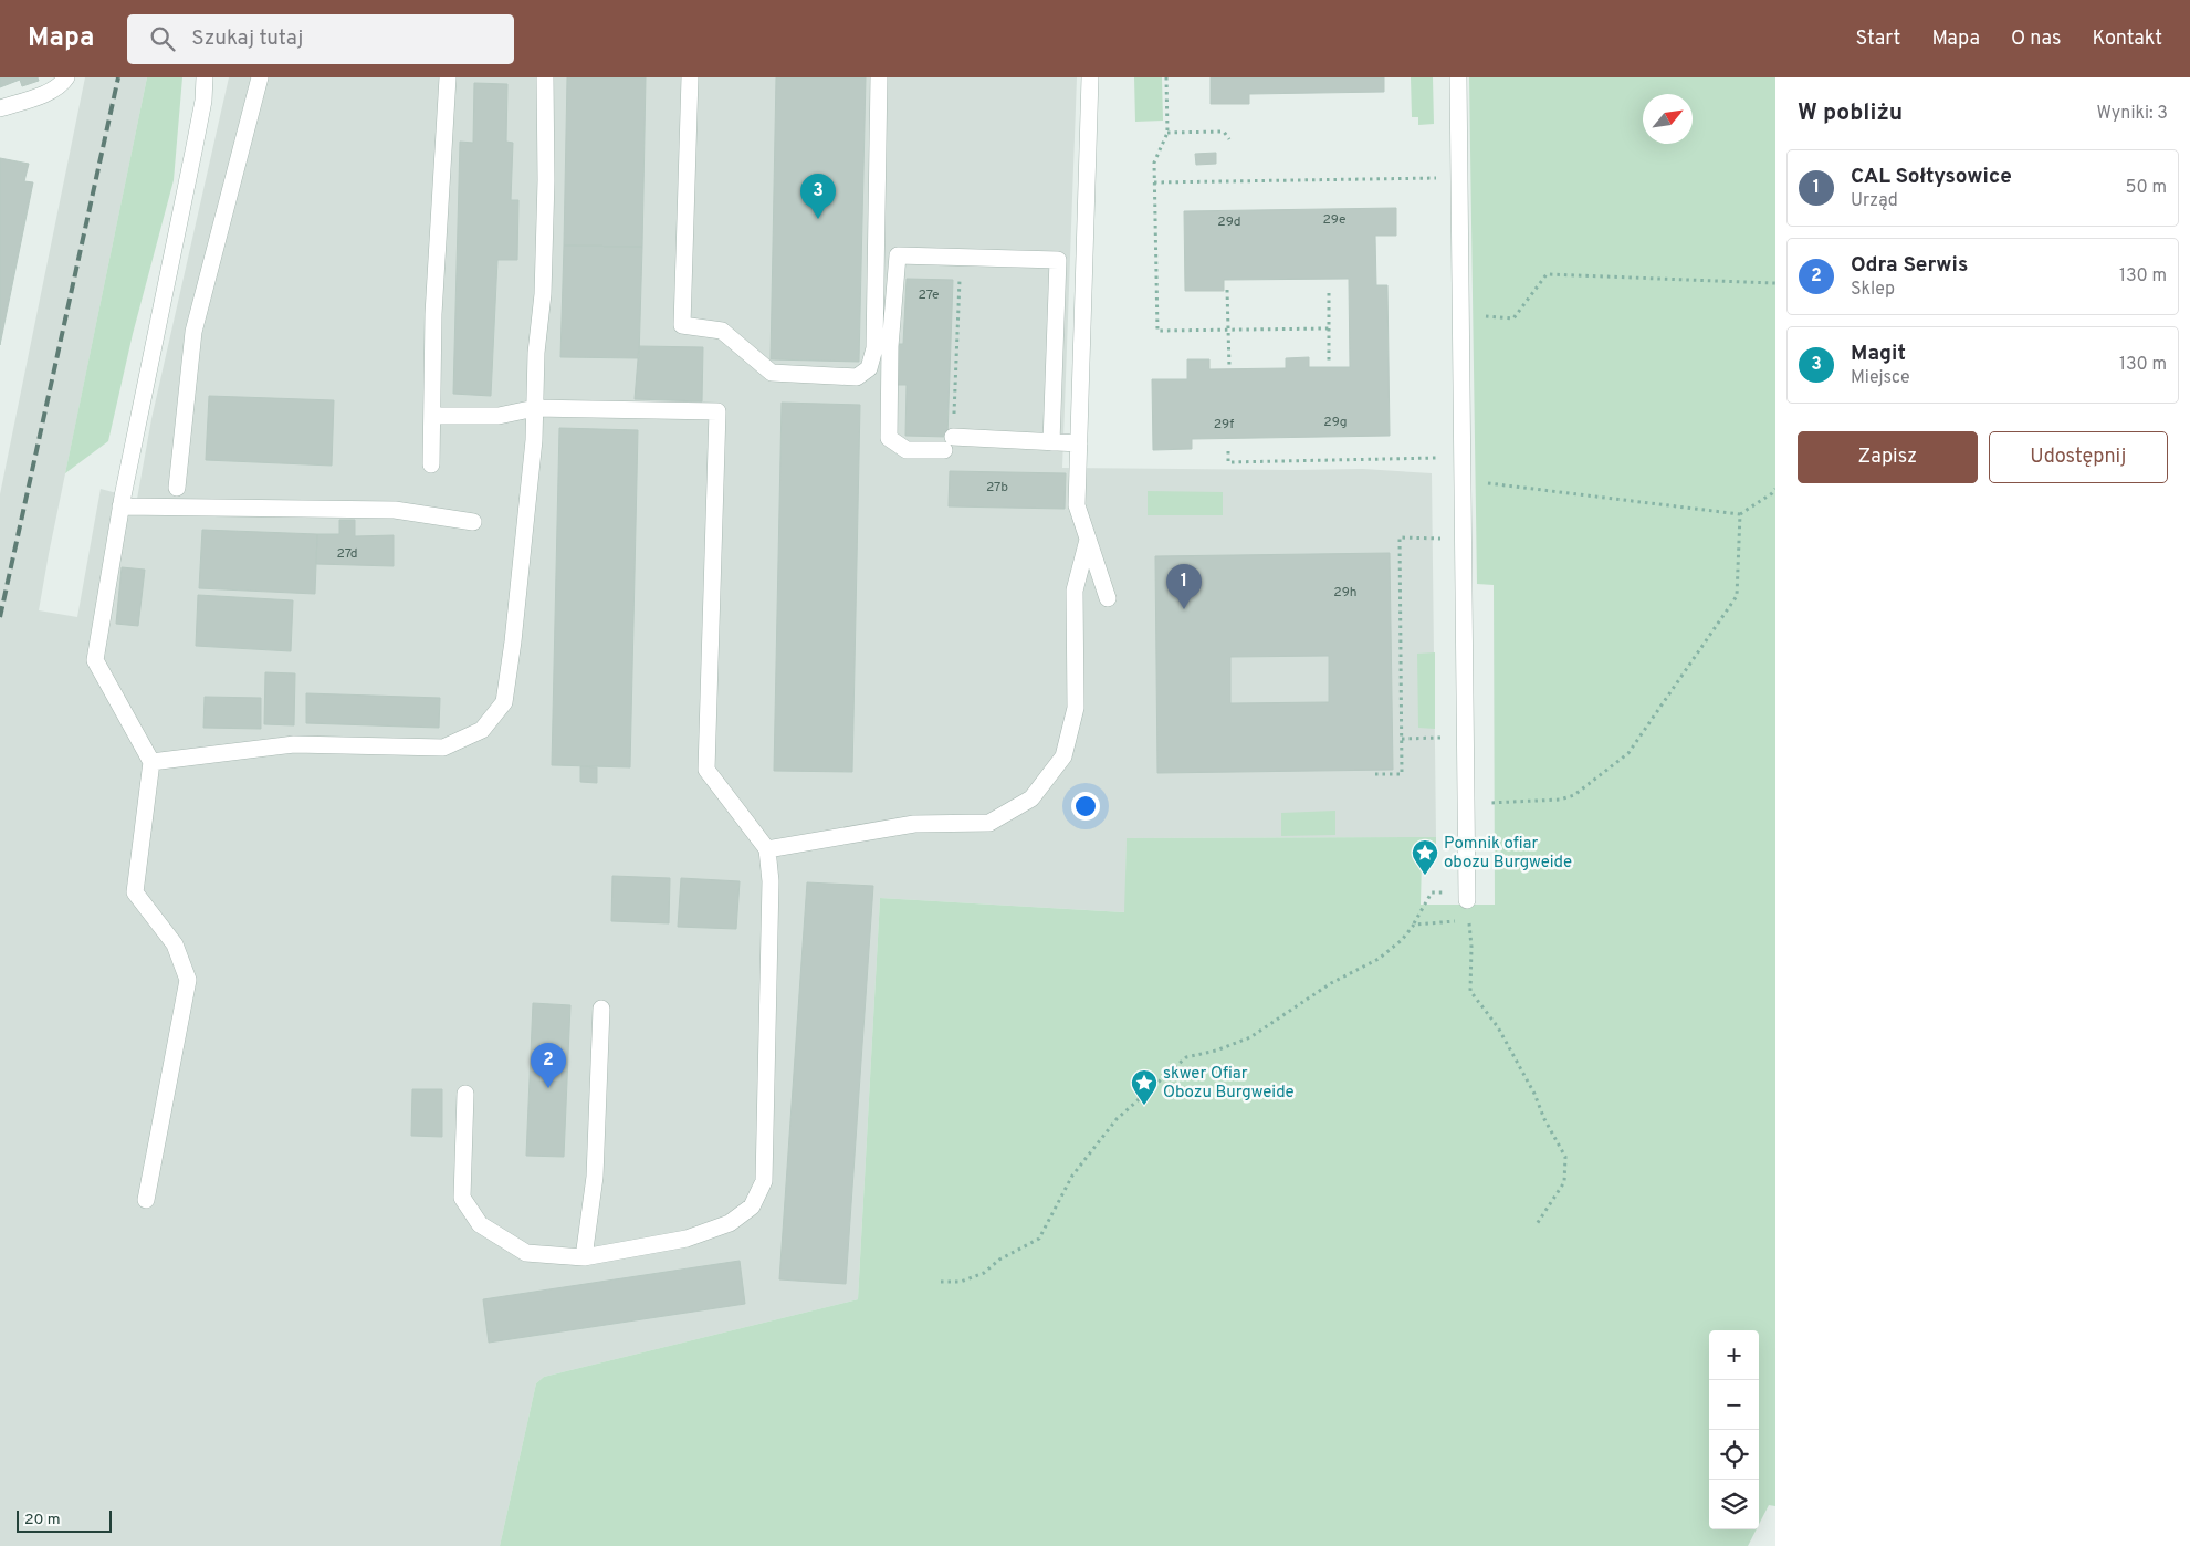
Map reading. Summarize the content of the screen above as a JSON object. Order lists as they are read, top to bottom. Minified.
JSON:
{"places":{"place":["Pomnik ofiar obozu Burgweide","skwer Ofiar Obozu Burgweide"]},"house_numbers":["29e","29d","27e","29g","29f","27b","27d","29h"],"scale_bar":"20 m","north":"top right","page":{"header":"Mapa","search":"Szukaj tutaj","nav":["Start","Mapa","O nas","Kontakt"],"heading":["W pobliżu","Wyniki: 3"],"list":[{"mark":"1","name":"CAL Sołtysowice","note":"Urząd","value":"50 m"},{"mark":"2","name":"Odra Serwis","note":"Sklep","value":"130 m"},{"mark":"3","name":"Magit","note":"Miejsce","value":"130 m"}],"pins":["3","1","2"],"buttons":["Zapisz","Udostępnij"],"map_buttons":["+","−"],"scale":"20 m"}}
